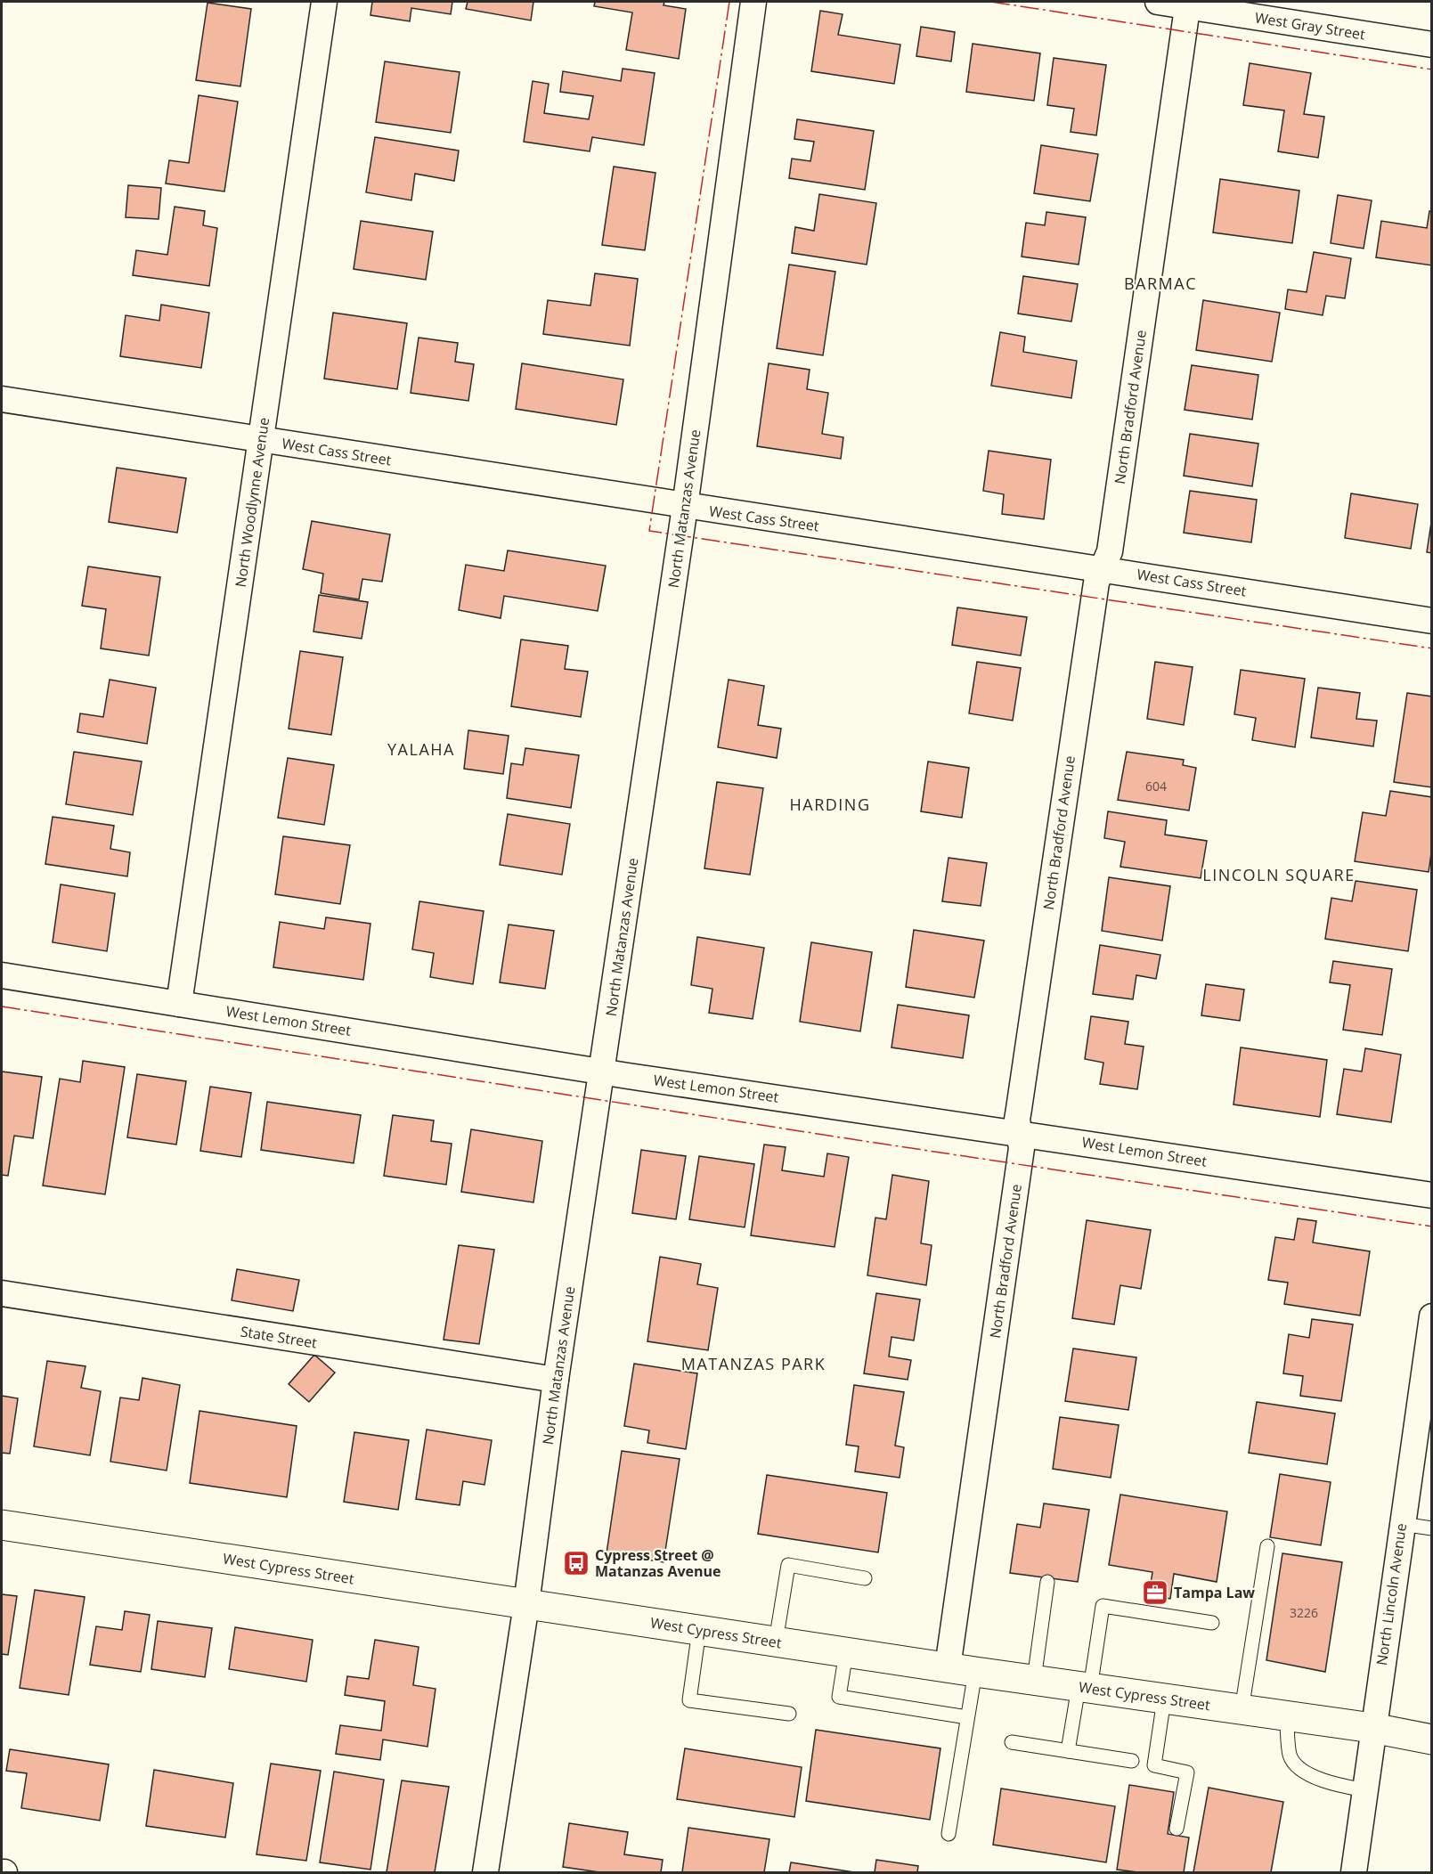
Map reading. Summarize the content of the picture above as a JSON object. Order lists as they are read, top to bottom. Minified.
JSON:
{"streets":{"street":["West Gray Street","North Bradford Avenue","West Cass Street","North Woodlynne Avenue","North Matanzas Avenue","West Lemon Street","State Street","West Cypress Street","North Lincoln Avenue"]},"crossings":[["West Gray Street","North Bradford Avenue"],["North Bradford Avenue","West Cass Street"],["North Bradford Avenue","West Lemon Street"],["North Bradford Avenue","West Cypress Street"],["West Cass Street","North Woodlynne Avenue"],["West Cass Street","North Matanzas Avenue"],["North Woodlynne Avenue","West Lemon Street"],["North Matanzas Avenue","West Lemon Street"],["North Matanzas Avenue","State Street"],["North Matanzas Avenue","West Cypress Street"],["West Cypress Street","North Lincoln Avenue"]],"districts":["BARMAC","YALAHA","HARDING","LINCOLN SQUARE","MATANZAS PARK"],"places":{"bus stop":["Cypress Street @ Matanzas Avenue"],"office":["Tampa Law"]},"house_numbers":["604","3226"]}
